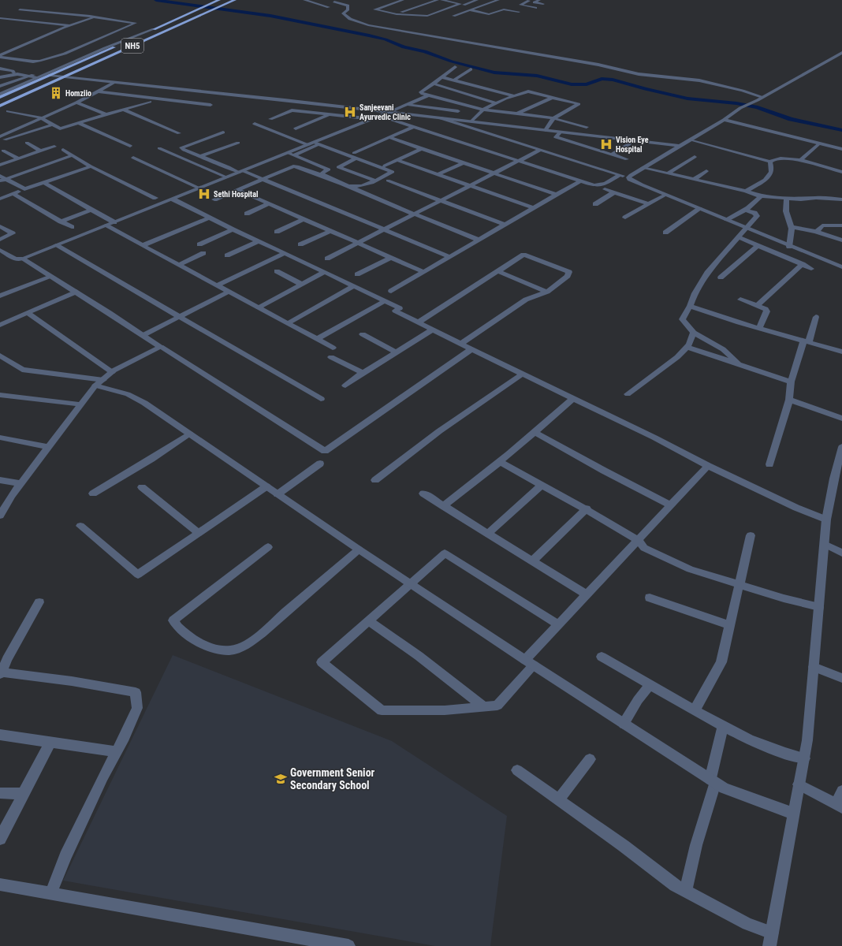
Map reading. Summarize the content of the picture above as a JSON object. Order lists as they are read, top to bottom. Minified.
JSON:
{"streets":{"highway":["NH5"]},"places":{"building":["Homziio"],"hospital":["Sanjeevani Ayurvedic Clinic","Vision Eye Hospital","Sethi Hospital"],"school or university":["Government Senior Secondary School"]}}
